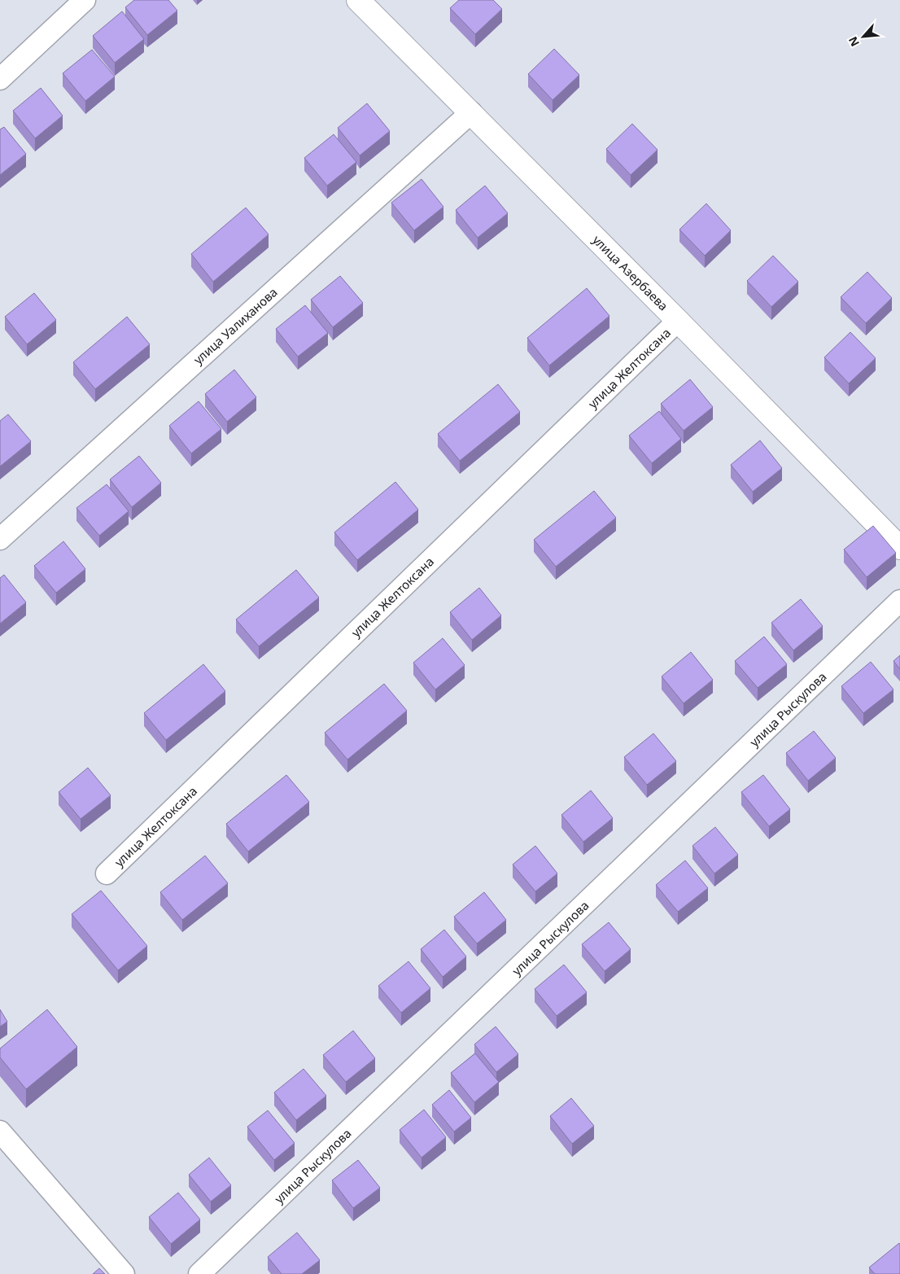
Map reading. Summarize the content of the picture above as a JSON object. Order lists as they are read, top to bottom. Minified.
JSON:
{"streets":{"street":["улица Азербаева","улица Уалиханова","улица Желтоксана","улица Рыскулова"]},"crossings":[["улица Азербаева","улица Уалиханова"],["улица Азербаева","улица Желтоксана"]],"north":"bottom left"}
